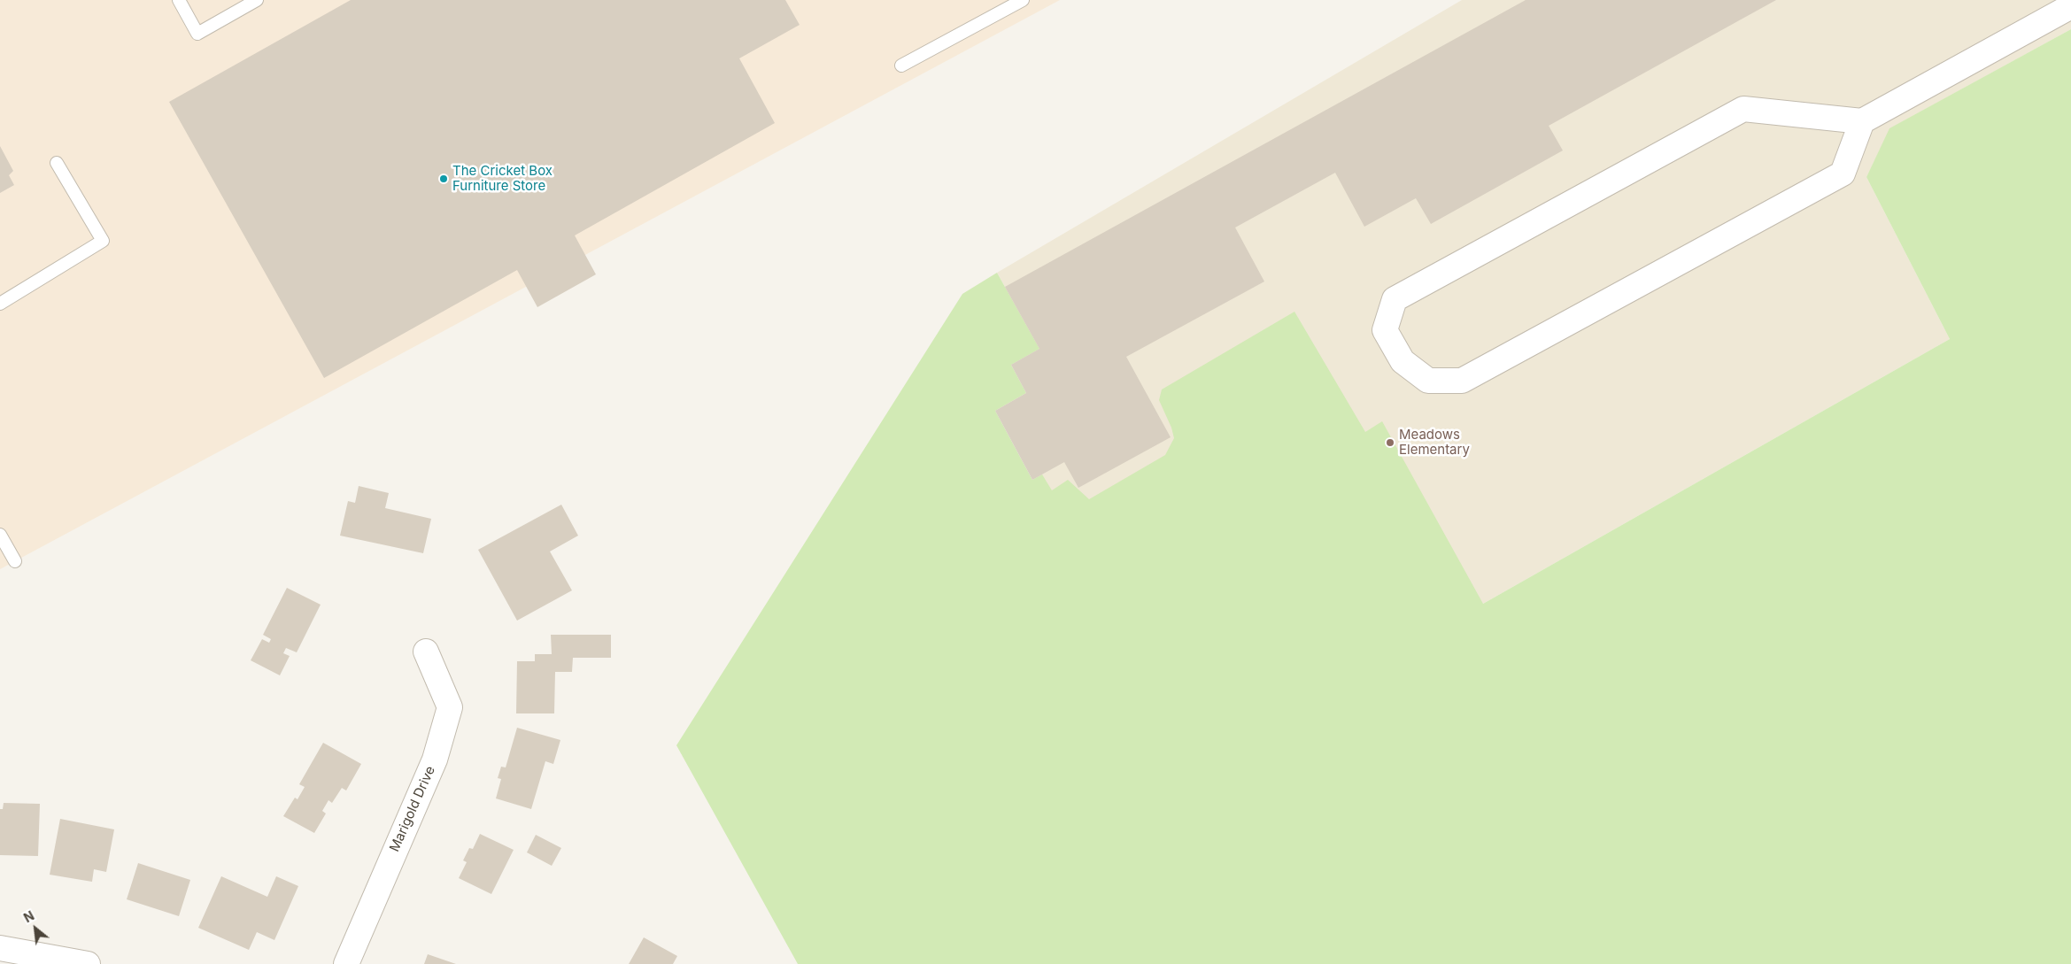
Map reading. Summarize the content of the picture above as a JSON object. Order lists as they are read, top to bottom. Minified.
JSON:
{"streets":{"street":["Marigold Drive"]},"places":["The Cricket Box Furniture Store","Meadows Elementary"],"north":"top left"}
